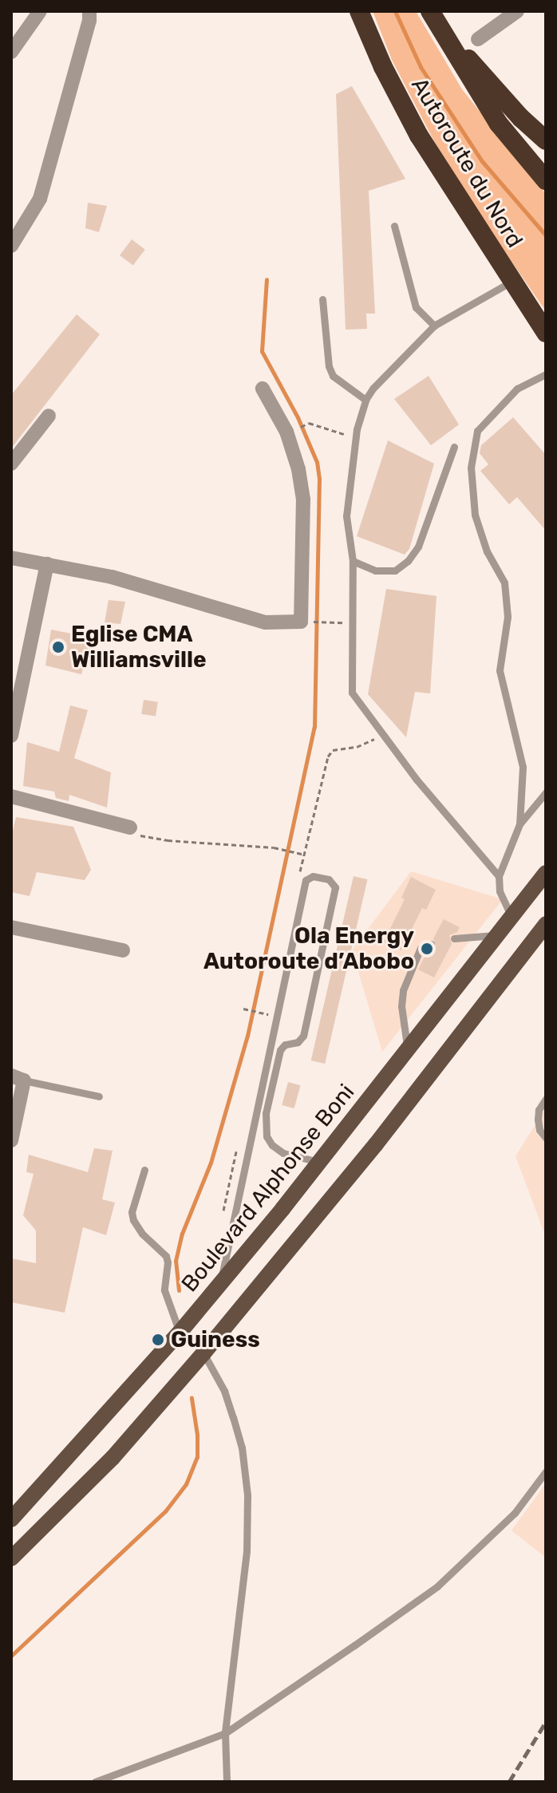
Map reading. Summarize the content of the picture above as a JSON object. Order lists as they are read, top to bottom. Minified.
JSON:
{"streets":{"highway":["Autoroute du Nord"],"main road":["Boulevard Alphonse Boni"]},"places":["Eglise CMA Williamsville","Ola Energy Autoroute d’Abobo","Guiness"]}
